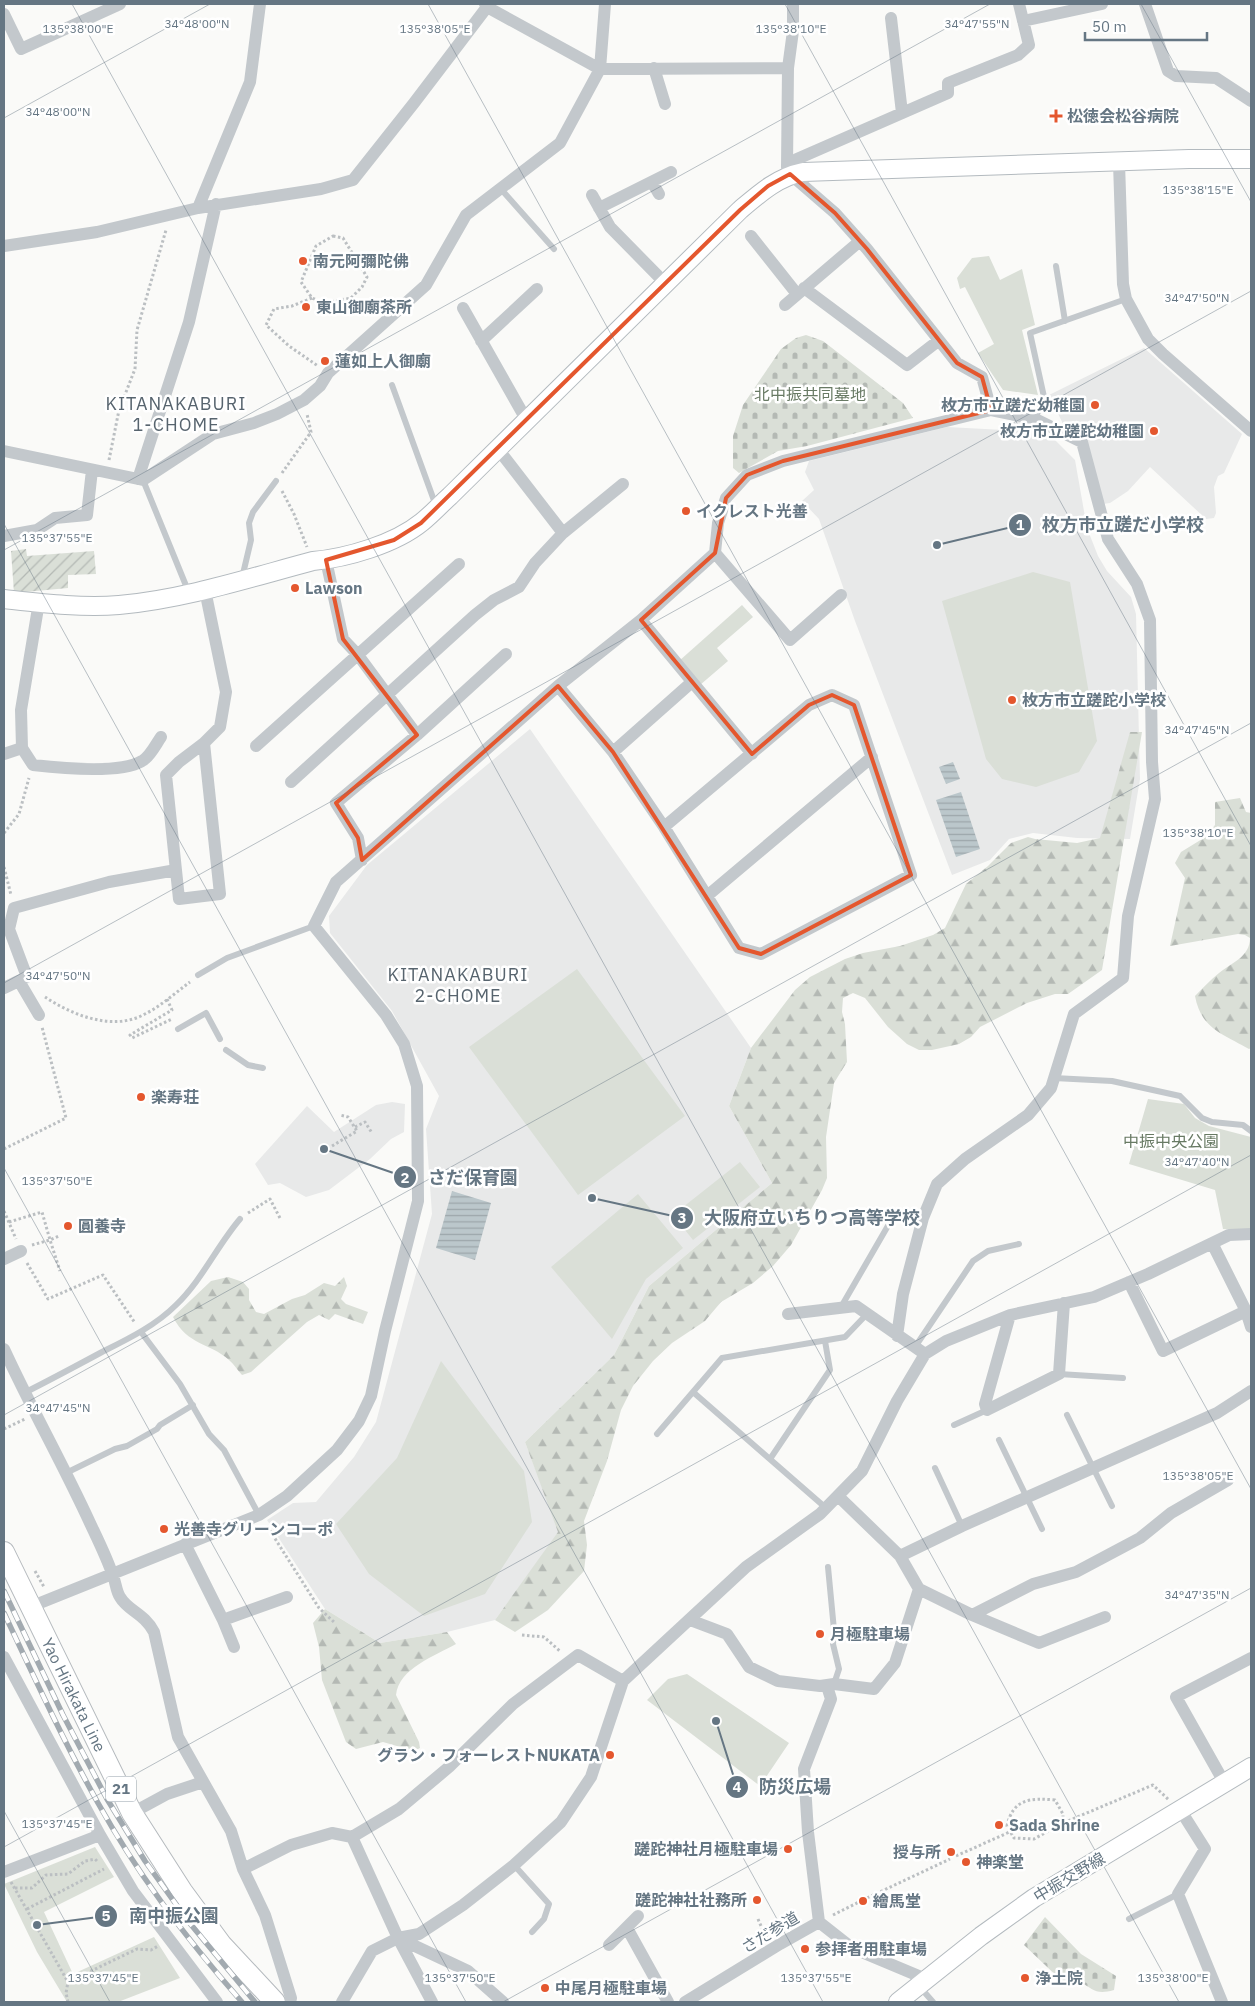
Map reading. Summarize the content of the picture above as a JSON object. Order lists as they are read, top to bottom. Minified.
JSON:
{"streets":{"main road":["Yao Hirakata Line","21"],"street":["中振交野線","さだ参道"]},"crossings":[["中振交野線","さだ参道"]],"districts":["KITANAKABURI 1-CHOME","KITANAKABURI 2-CHOME"],"parks":["北中振共同墓地","中振中央公園"],"places":{"health":["松徳会松谷病院"],"other":["南元阿彌陀佛","東山御廟茶所","蓮如上人御廟","枚方市立蹉だ幼稚園","枚方市立蹉跎幼稚園","イクレスト光善","枚方市立蹉だ小学校","Lawson","枚方市立蹉跎小学校","楽寿荘","さだ保育園","大阪府立いちりつ高等学校","圓養寺","光善寺グリーンコーポ","月極駐車場","防災広場","グラン・フォーレストNUKATA","Sada Shrine","蹉跎神社月極駐車場","授与所","神楽堂","蹉跎神社社務所","繪馬堂","南中振公園","参拝者用駐車場","浄土院","中尾月極駐車場"]},"scale_bar":"50 m","coordinates":["34°47'55\"N","34°48'00\"N","135°38'00\"E","135°38'05\"E","135°38'10\"E","135°38'15\"E","34°47'50\"N","135°37'55\"E","34°47'45\"N","34°47'40\"N","135°37'50\"E","34°47'35\"N","135°37'45\"E"]}
